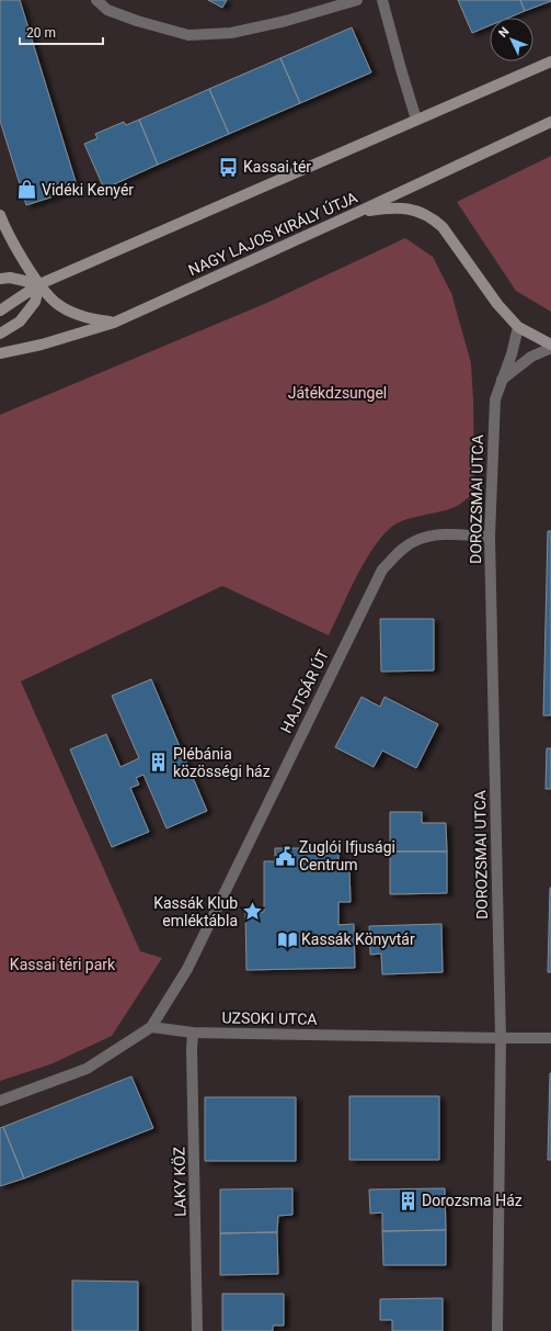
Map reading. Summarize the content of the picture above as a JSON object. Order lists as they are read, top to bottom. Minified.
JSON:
{"streets":{"main road":["NAGY LAJOS KIRÁLY ÚTJA"],"street":["DOROZSMAI UTCA","HAJTSÁR ÚT","UZSOKI UTCA","LAKY KÖZ"]},"crossings":[["DOROZSMAI UTCA","HAJTSÁR ÚT"],["DOROZSMAI UTCA","UZSOKI UTCA"],["HAJTSÁR ÚT","UZSOKI UTCA"],["UZSOKI UTCA","LAKY KÖZ"]],"parks":["Játékdzsungel","Kassai téri park"],"places":{"bus stop":["Kassai tér"],"shop":["Vidéki Kenyér"],"building":["Plébánia közösségi ház","Dorozsma Ház"],"public building":["Zuglói Ifjusági Centrum"],"place":["Kassák Klub emléktábla"],"library":["Kassák Könyvtár"]},"scale_bar":"20 m","north":"top left"}
